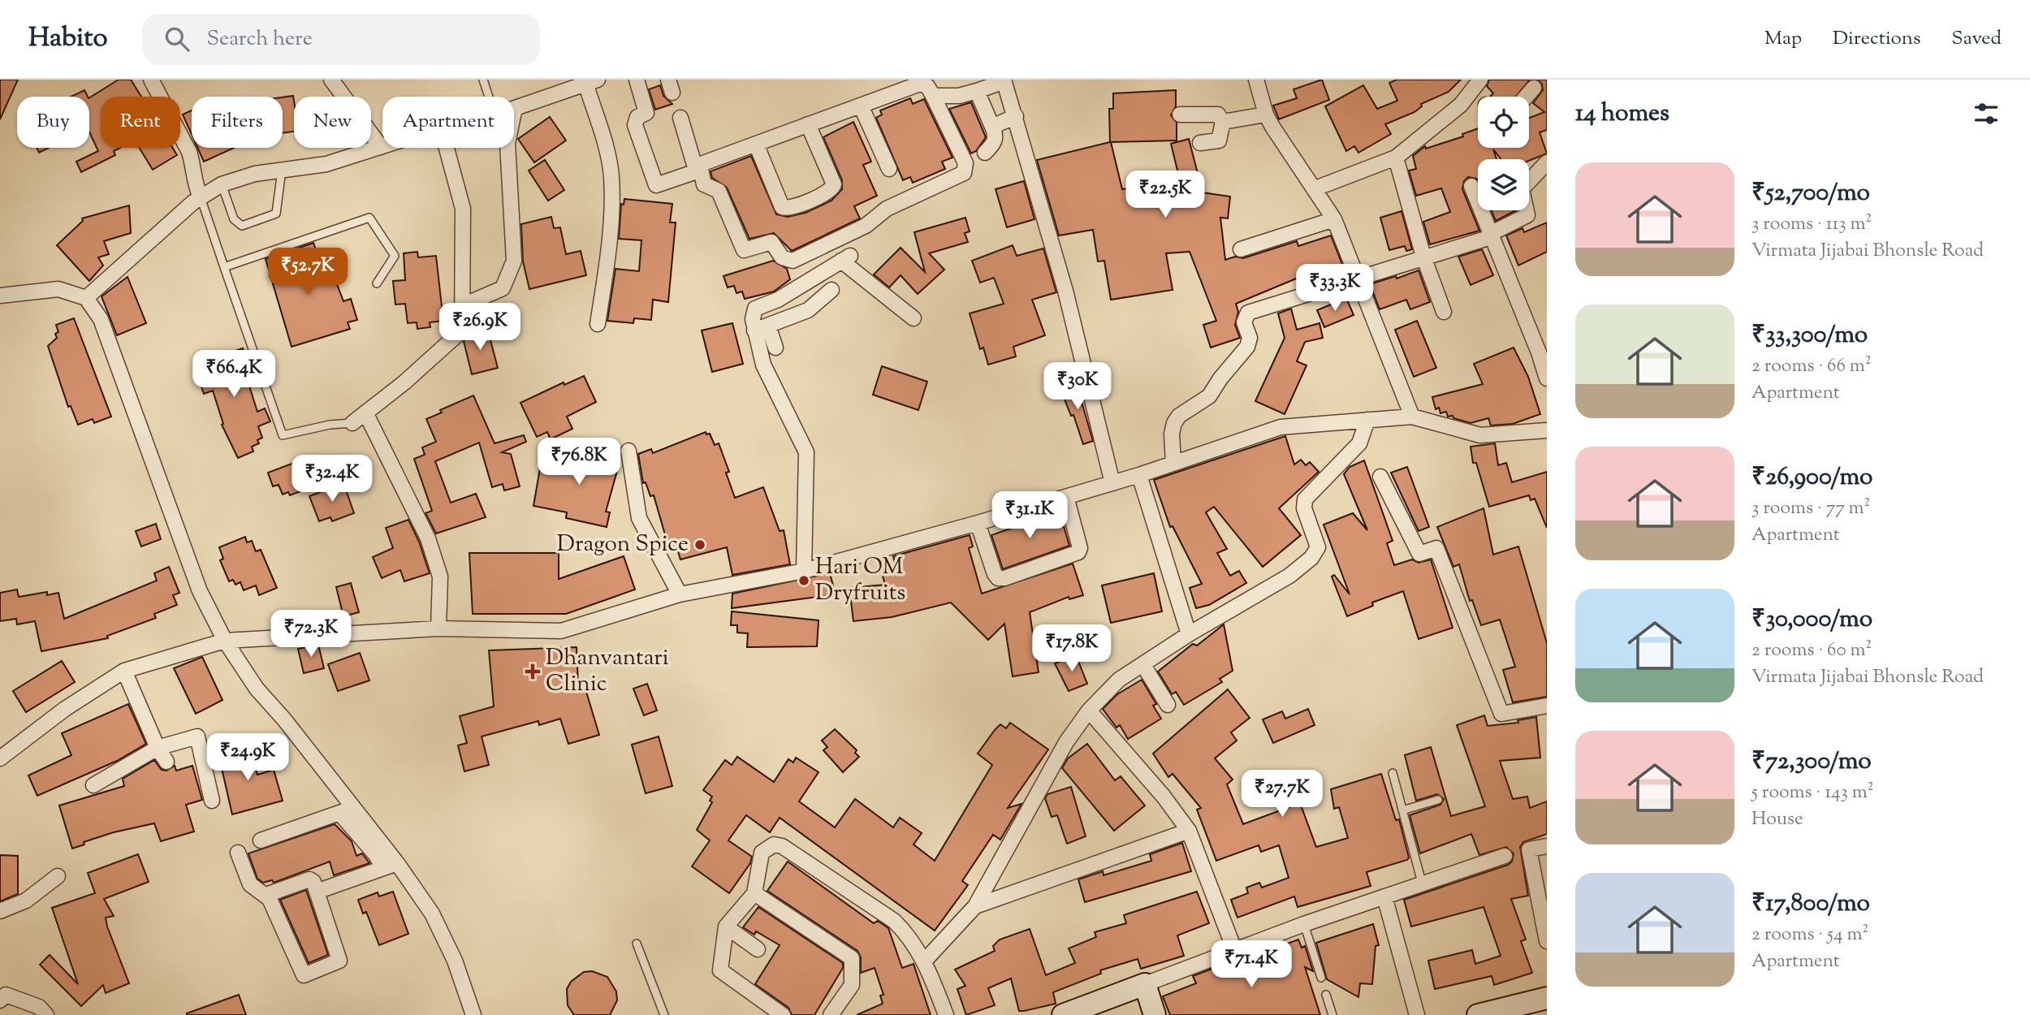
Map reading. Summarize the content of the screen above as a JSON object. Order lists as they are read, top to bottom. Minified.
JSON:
{"places":{"other":["Dragon Spice","Hari OM Dryfruits"],"health":["Dhanvantari Clinic"]},"page":{"header":"Habito","search":"Search here","nav":["Map","Directions","Saved"],"heading":"14 homes","chip":["Buy","Rent","Filters","New","Apartment"],"list":[{"name":"₹52,700/mo","note":"3 rooms · 113 m² · Virmata Jijabai Bhonsle Road"},{"name":"₹33,300/mo","note":"2 rooms · 66 m² · Apartment"},{"name":"₹26,900/mo","note":"3 rooms · 77 m² · Apartment"},{"name":"₹30,000/mo","note":"2 rooms · 60 m² · Virmata Jijabai Bhonsle Road"},{"name":"₹72,300/mo","note":"5 rooms · 143 m² · House"},{"name":"₹17,800/mo","note":"2 rooms · 54 m² · Apartment"}],"price":["₹22.5K","₹52.7K","₹33.3K","₹26.9K","₹66.4K","₹30K","₹76.8K","₹32.4K","₹31.1K","₹72.3K","₹17.8K","₹24.9K","₹27.7K","₹71.4K"]}}
